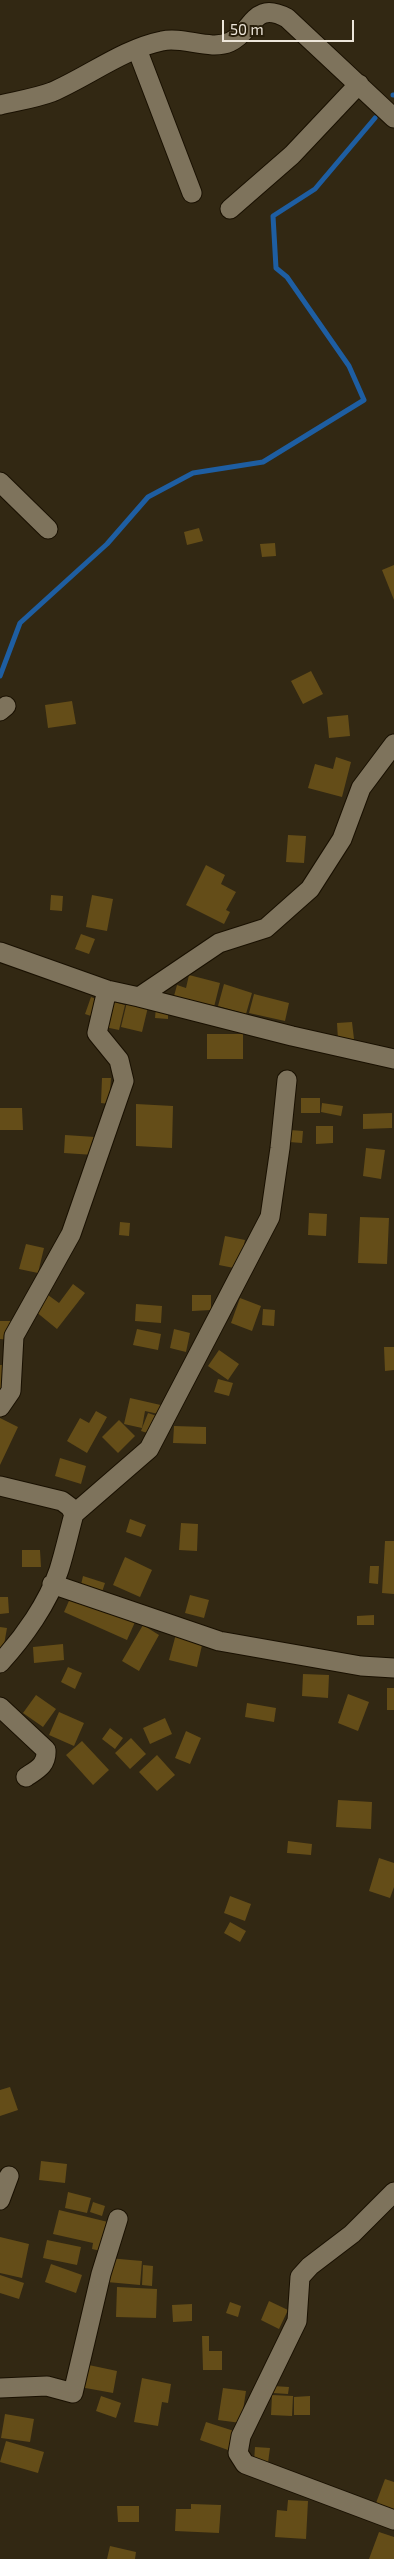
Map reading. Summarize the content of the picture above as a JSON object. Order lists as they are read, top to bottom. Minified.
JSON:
{"scale_bar":"50 m"}
